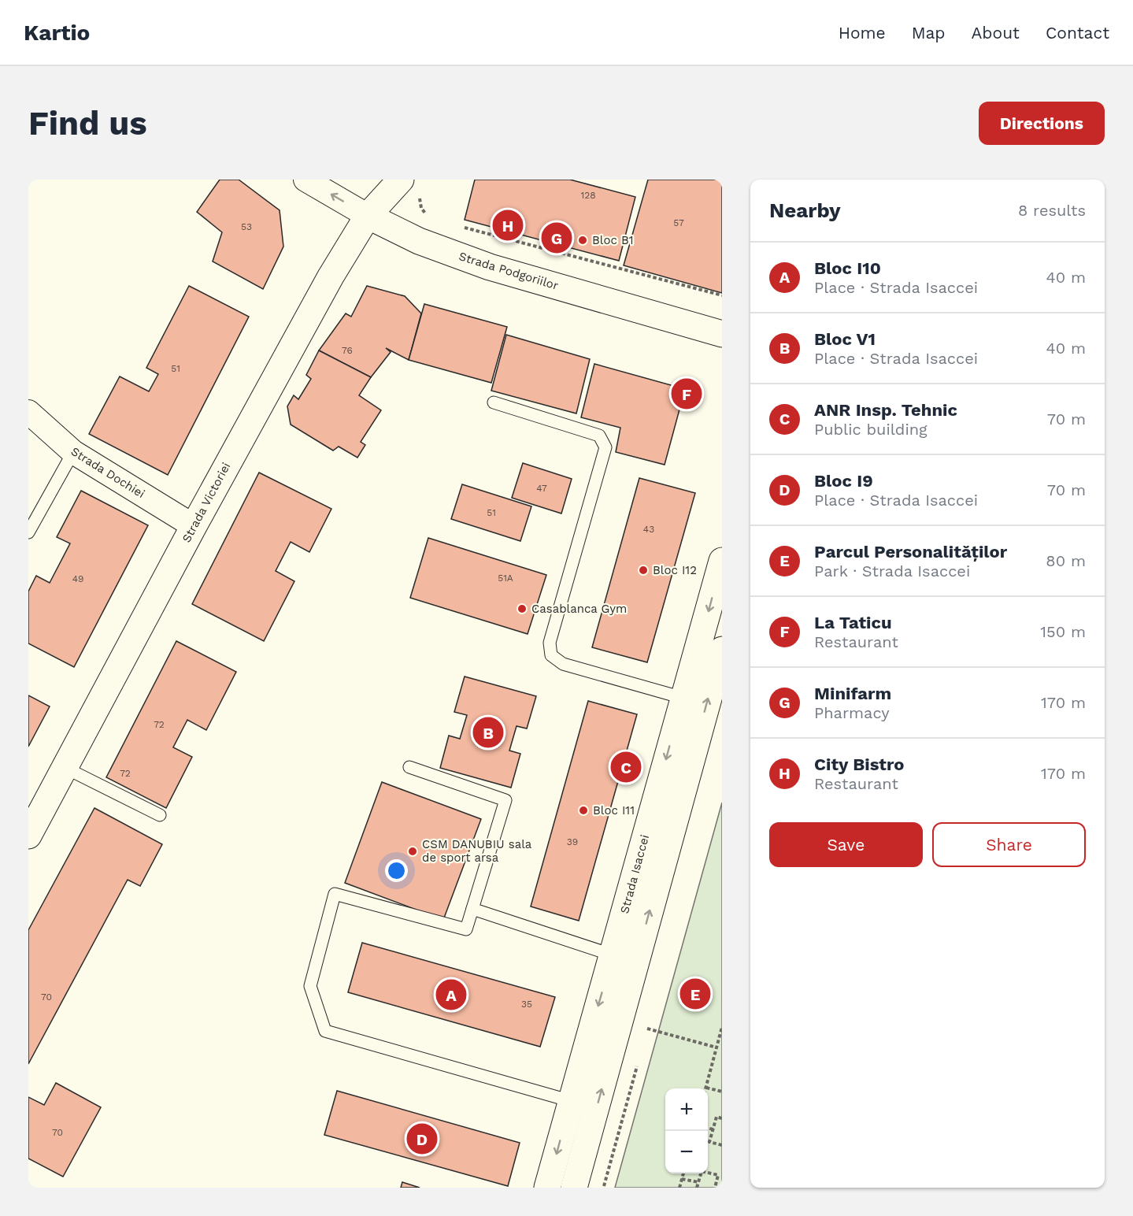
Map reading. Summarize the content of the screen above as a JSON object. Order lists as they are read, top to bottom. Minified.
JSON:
{"streets":{"main road":["Strada Podgoriilor","Strada Victoriei","Strada Isaccei"],"street":["Strada Dochiei"]},"crossings":[["Strada Podgoriilor","Strada Victoriei"],["Strada Dochiei","Strada Victoriei"]],"places":["Bloc B1","Bloc I12","Casablanca Gym","Bloc I11","CSM DANUBIU sala de sport arsa"],"house_numbers":["128","57","53","76","51","47","51","43","51A","49","72","72","39","70","35","70"],"page":{"header":"Kartio","nav":["Home","Map","About","Contact"],"buttons":["Directions",["Save","Share"]],"title":"Find us","heading":["Nearby","8 results"],"pins":["H","G","F","B","C","E","A","D"],"list":[{"mark":"A","name":"Bloc I10","note":"Place · Strada Isaccei","value":"40 m"},{"mark":"B","name":"Bloc V1","note":"Place · Strada Isaccei","value":"40 m"},{"mark":"C","name":"ANR Insp. Tehnic","note":"Public building","value":"70 m"},{"mark":"D","name":"Bloc I9","note":"Place · Strada Isaccei","value":"70 m"},{"mark":"E","name":"Parcul Personalităților","note":"Park · Strada Isaccei","value":"80 m"},{"mark":"F","name":"La Taticu","note":"Restaurant","value":"150 m"},{"mark":"G","name":"Minifarm","note":"Pharmacy","value":"170 m"},{"mark":"H","name":"City Bistro","note":"Restaurant","value":"170 m"}],"map_buttons":["+","−"]}}
